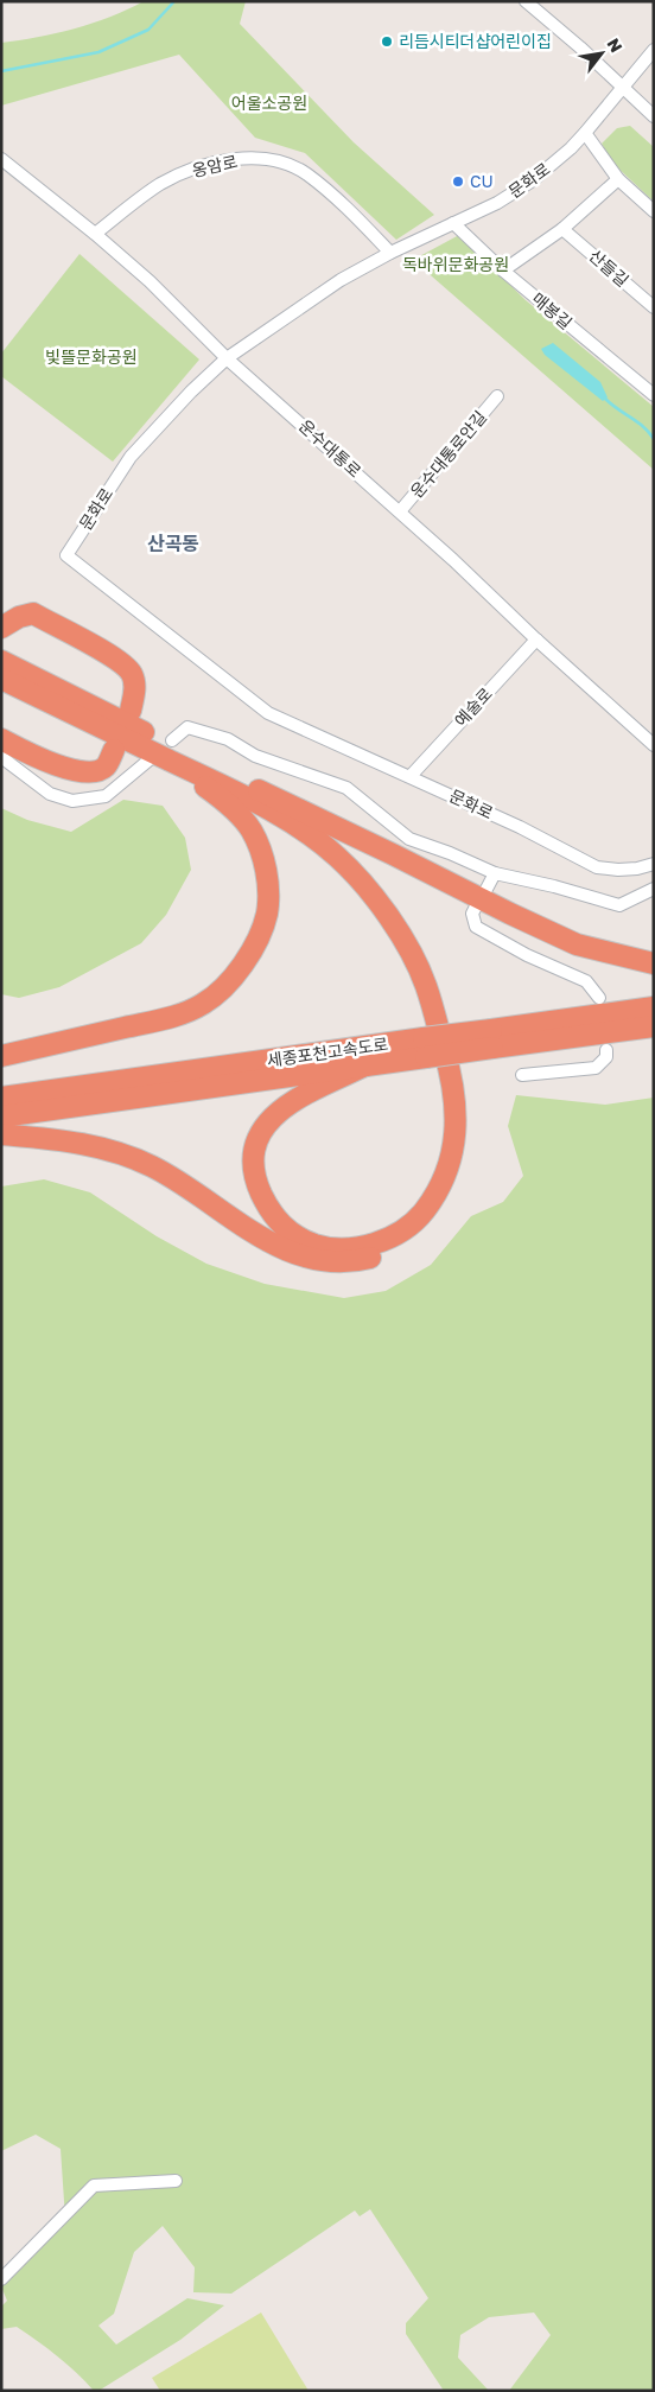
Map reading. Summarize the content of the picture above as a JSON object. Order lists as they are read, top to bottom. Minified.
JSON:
{"streets":{"highway":["세종포천고속도로"],"street":["옹암로","문화로","산들길","매봉길","운수대통로","운수대통로안길","예술로"]},"crossings":[["옹암로","문화로"],["옹암로","운수대통로"],["문화로","매봉길"],["문화로","운수대통로"],["문화로","예술로"],["운수대통로","운수대통로안길"],["운수대통로","예술로"]],"districts":["산곡동"],"parks":["어울소공원","독바위문화공원","빛뜰문화공원"],"places":["리듬시티더샵어린이집","CU"],"north":"top right"}
